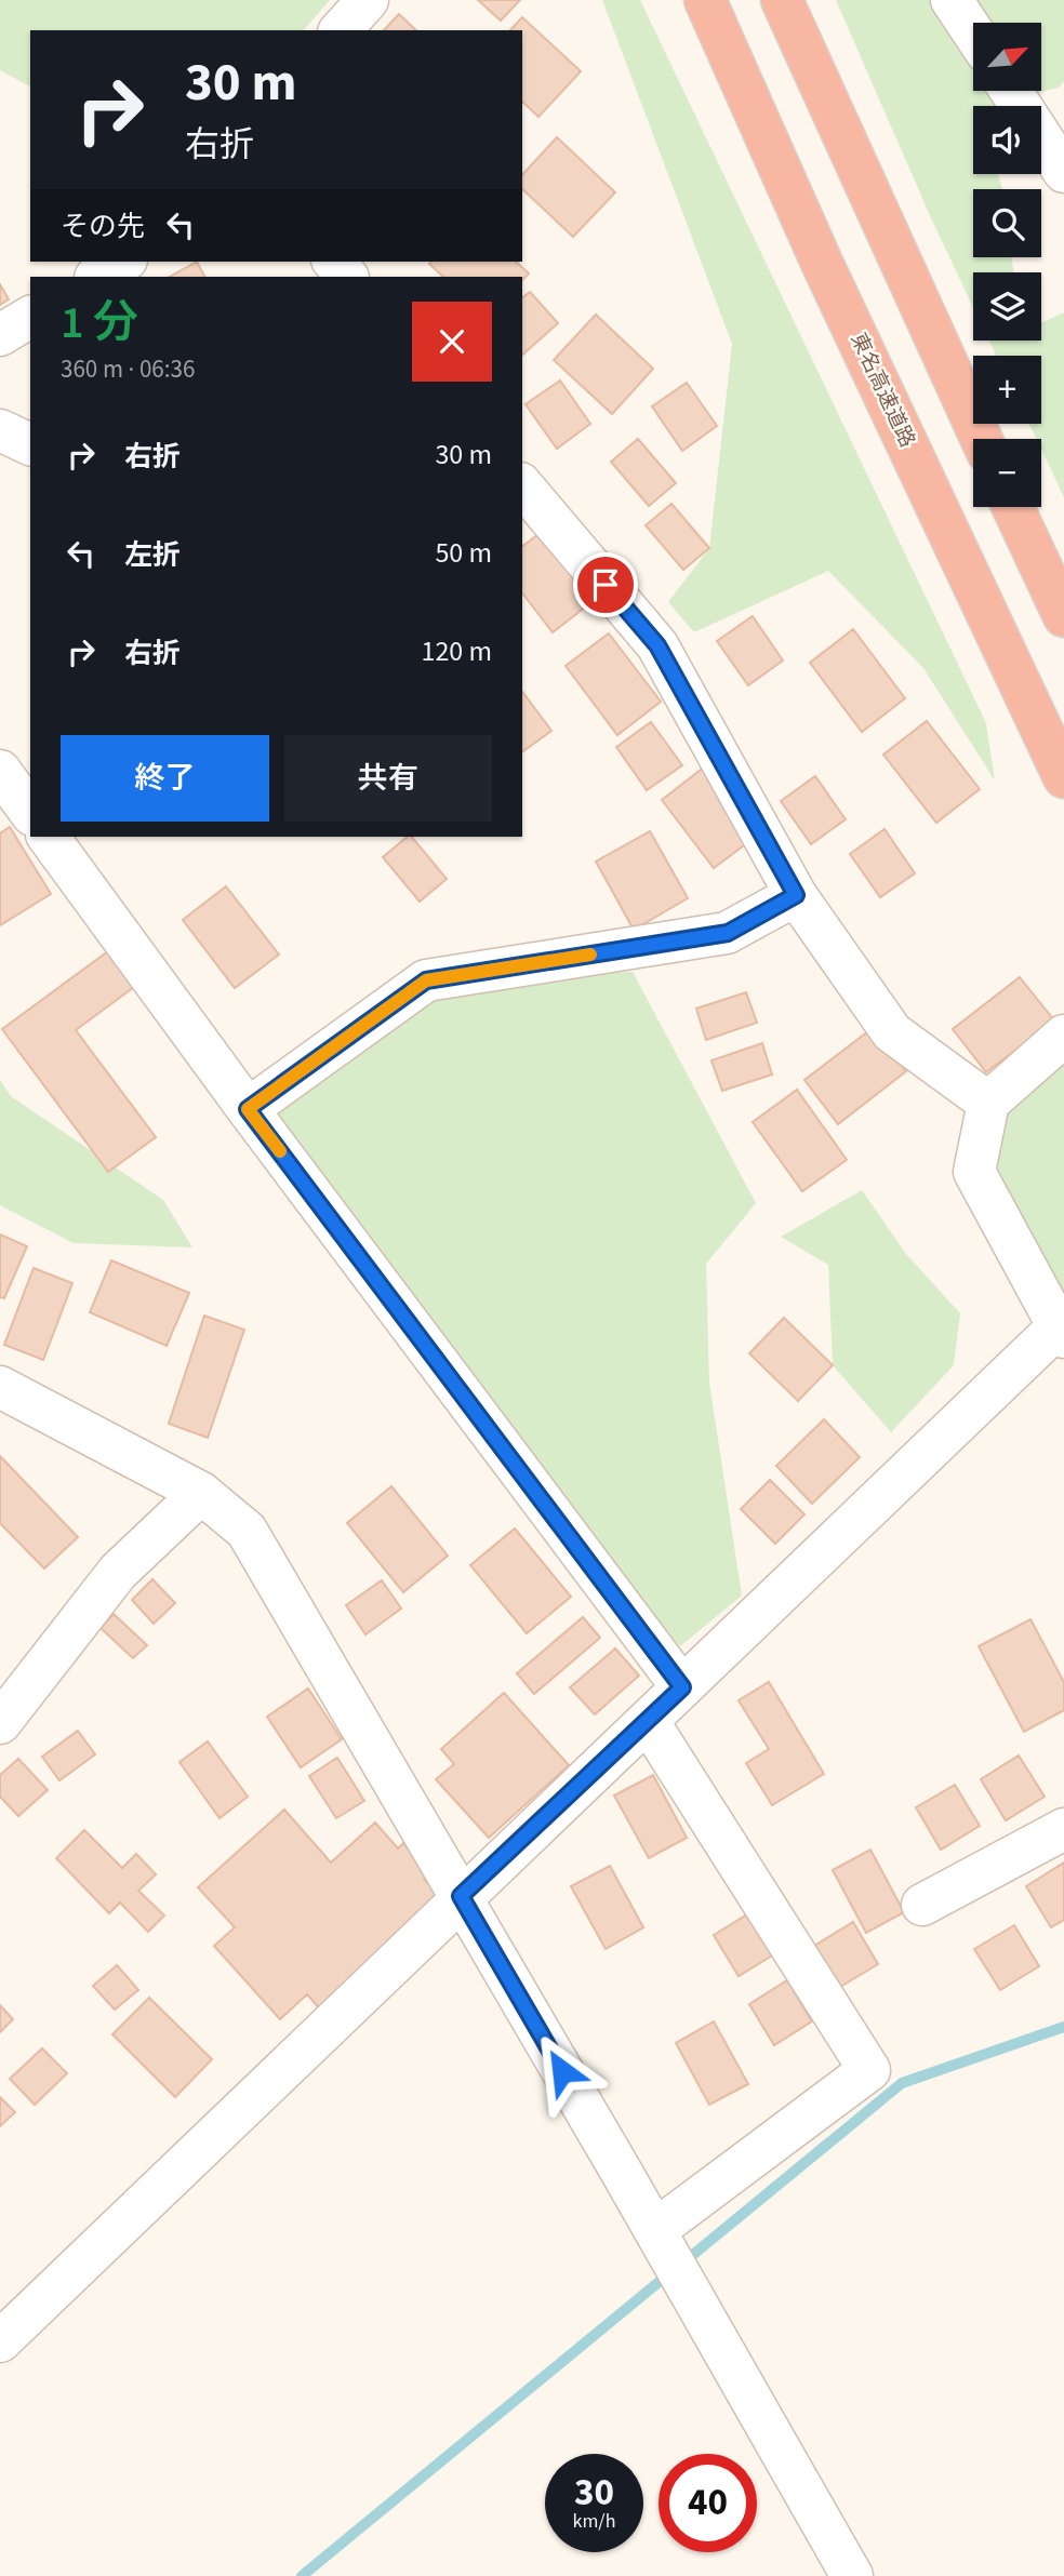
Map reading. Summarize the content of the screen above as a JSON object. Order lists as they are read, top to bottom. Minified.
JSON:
{"streets":{"highway":["東名高速道路"]},"north":"top right","page":{"map_buttons":["+","−"],"turn":["30 m","右折"],"then":"その先","heading":["1 分","360 m · 06:36"],"list":[{"name":"右折","value":"30 m"},{"name":"左折","value":"50 m"},{"name":"右折","value":"120 m"}],"buttons":["終了","共有"],"speed":"30 km/h","limit":"40"}}
